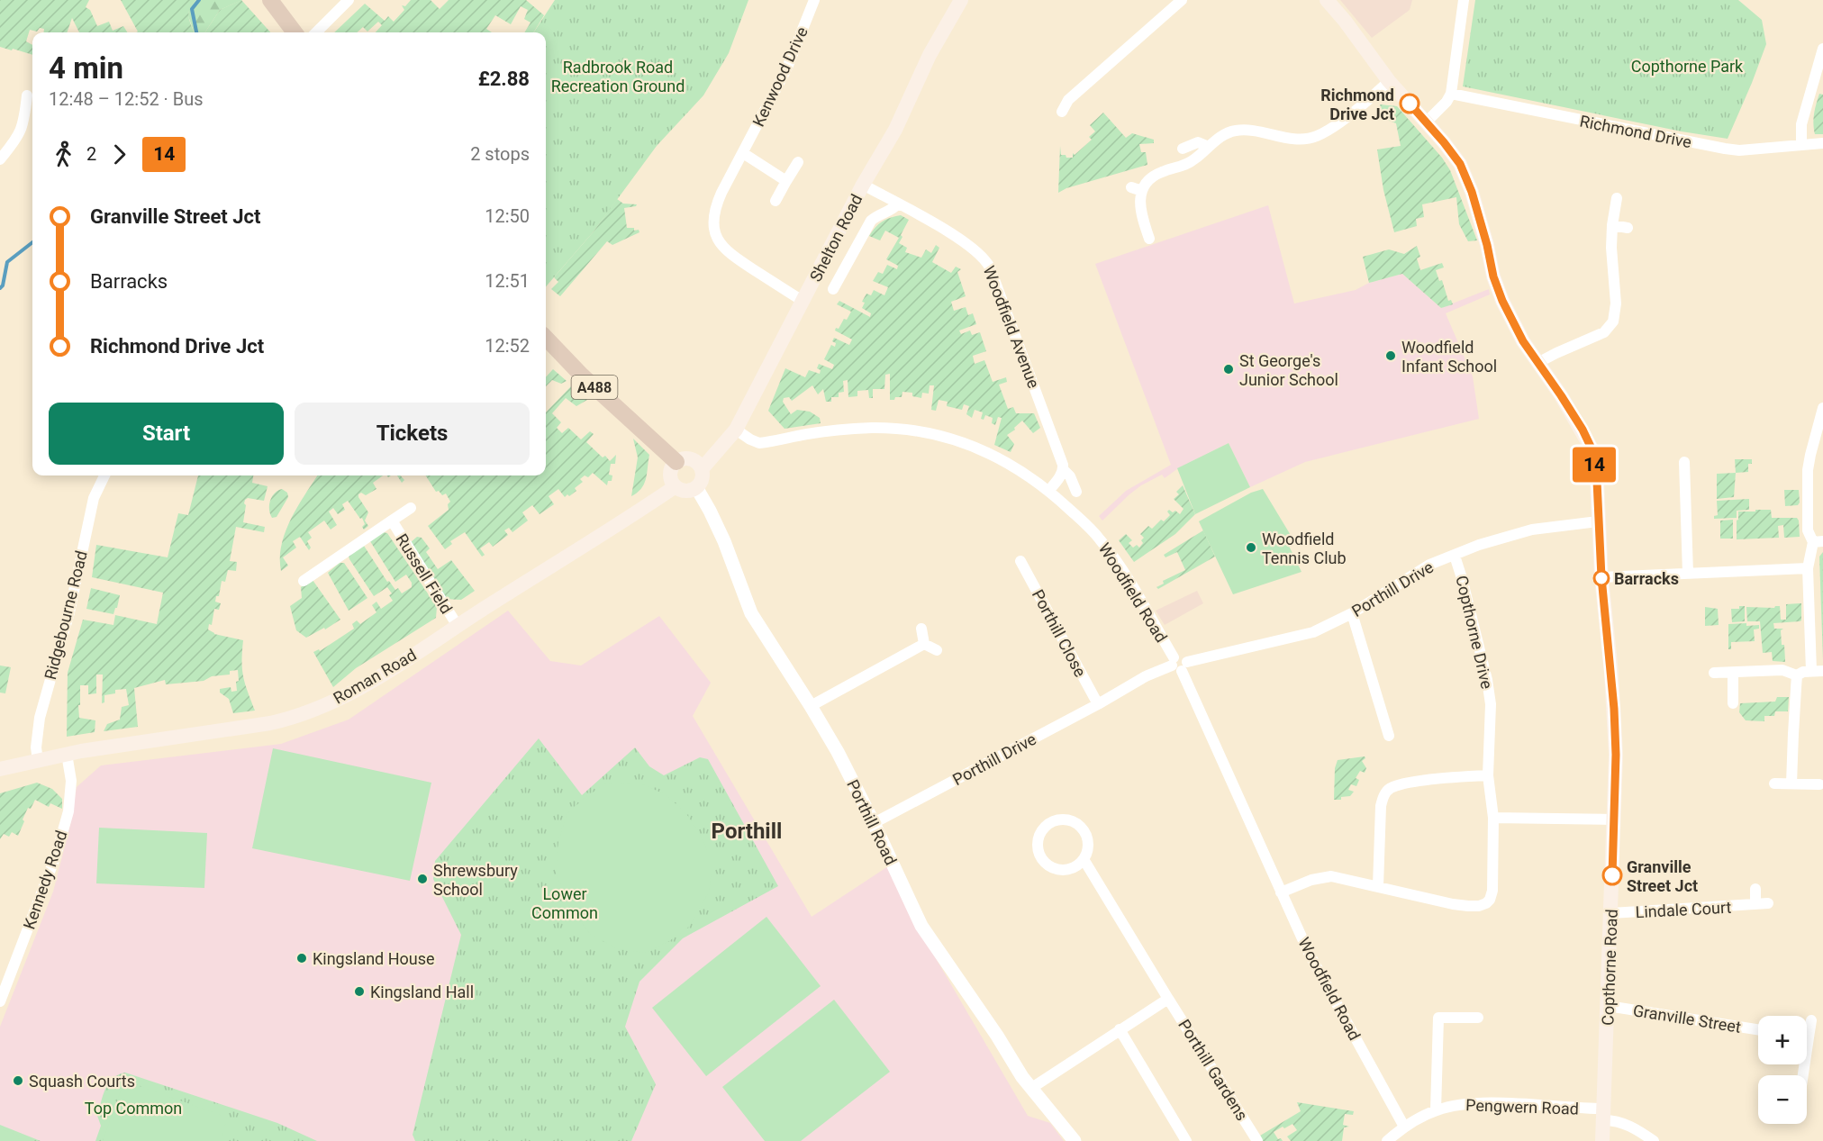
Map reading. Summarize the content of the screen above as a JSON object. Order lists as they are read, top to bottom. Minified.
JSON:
{"streets":{"main road":["Shelton Road","A488","Roman Road","Copthorne Road"],"street":["Kenwood Drive","Richmond Drive","Woodfield Avenue","Russell Field","Porthill Drive","Woodfield Road","Ridgebourne Road","Copthorne Drive","Porthill Close","Porthill Road","Kennedy Road","Lindale Court","Granville Street","Porthill Gardens","Pengwern Road"]},"crossings":[["Kenwood Drive","Shelton Road"],["Shelton Road","Woodfield Avenue"],["Shelton Road","A488"],["Shelton Road","Woodfield Road"],["Shelton Road","Roman Road"],["Shelton Road","Porthill Road"],["A488","Roman Road"],["A488","Porthill Road"],["Russell Field","Roman Road"],["Porthill Drive","Woodfield Road"],["Porthill Drive","Copthorne Drive"],["Porthill Drive","Porthill Close"],["Porthill Drive","Porthill Road"],["Porthill Drive","Copthorne Road"],["Woodfield Road","Copthorne Drive"],["Woodfield Road","Pengwern Road"],["Ridgebourne Road","Roman Road"],["Roman Road","Porthill Road"],["Roman Road","Kennedy Road"],["Lindale Court","Copthorne Road"],["Copthorne Road","Granville Street"],["Copthorne Road","Pengwern Road"]],"districts":["Porthill"],"parks":["Copthorne Park","Radbrook Road Recreation Ground","Lower Common","Top Common"],"places":["Richmond Drive Jct","Woodfield Infant School","St George's Junior School","Woodfield Tennis Club","Barracks","Granville Street Jct","Shrewsbury School","Kingsland House","Kingsland Hall","Squash Courts"],"lines":["bus line 14"],"page":{"on_map":"14","heading":["4 min","12:48 – 12:52 · Bus","£2.88"],"legs":["2","14","2 stops"],"list":[{"name":"Granville Street Jct","value":"12:50"},{"name":"Barracks","value":"12:51"},{"name":"Richmond Drive Jct","value":"12:52"}],"buttons":["Start","Tickets"],"map_buttons":["+","−"]}}
